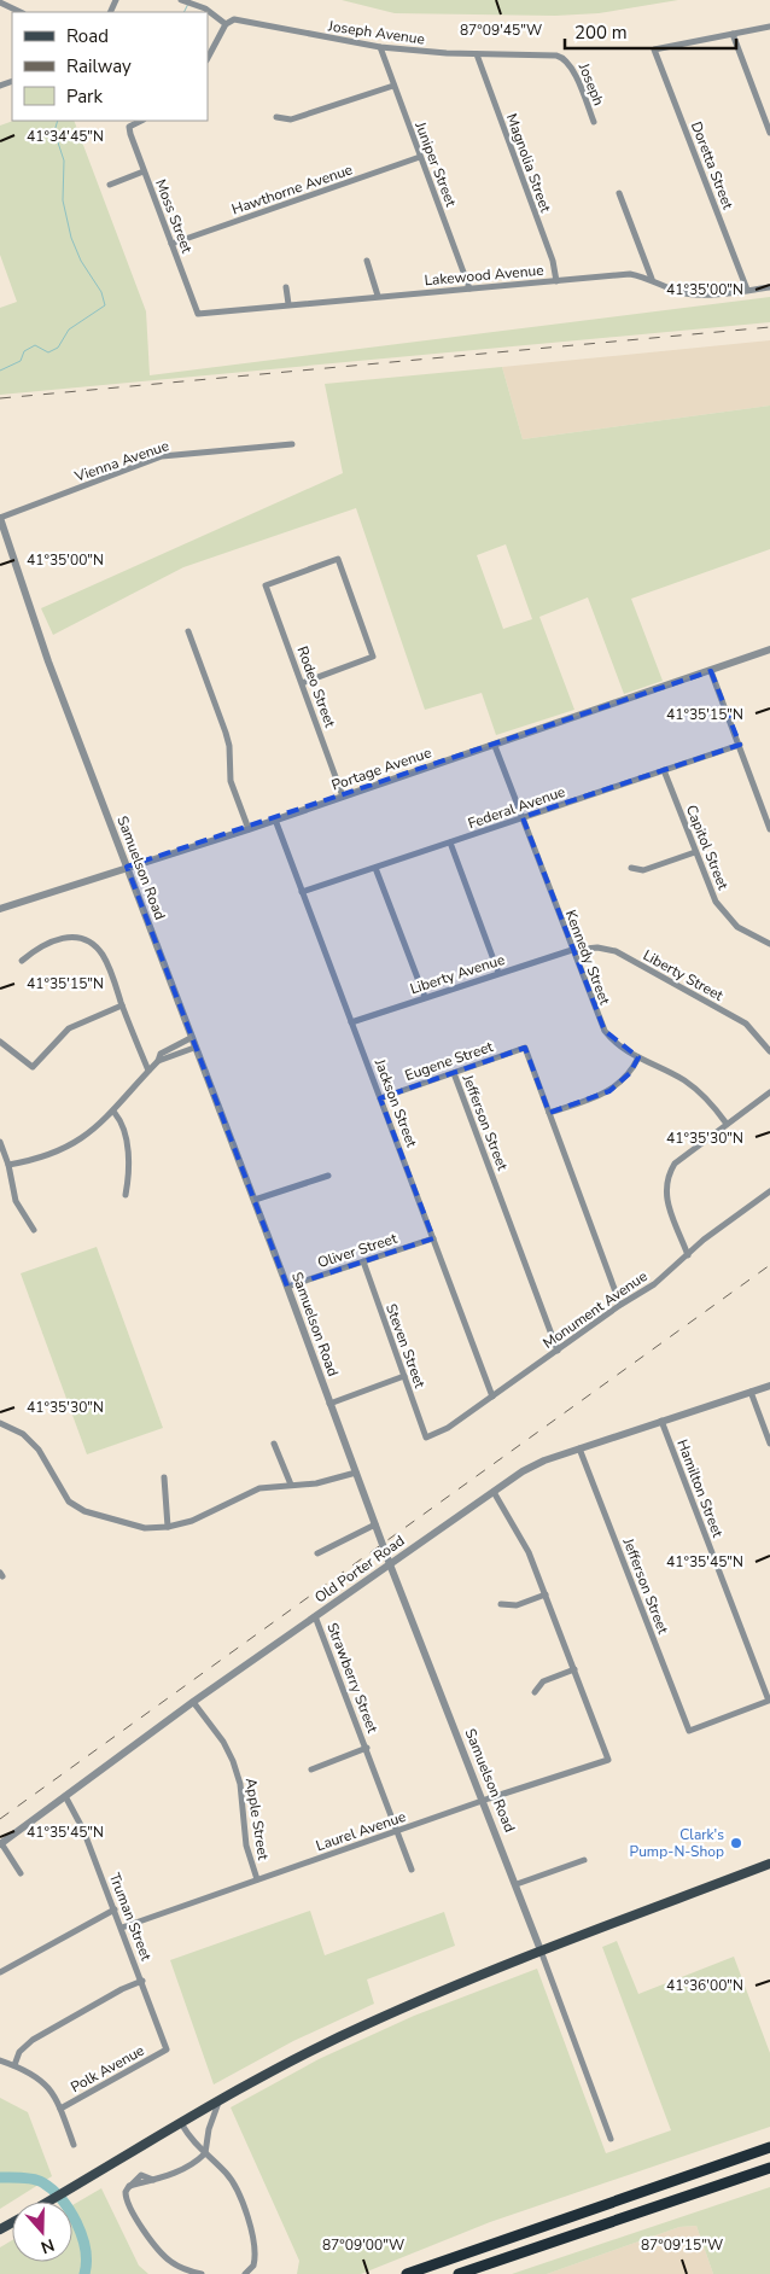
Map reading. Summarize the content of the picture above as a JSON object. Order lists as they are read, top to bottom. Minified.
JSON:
{"streets":{"street":["Joseph Avenue","Joseph","Magnolia Street","Juniper Street","Doretta Street","Hawthorne Avenue","Moss Street","Lakewood Avenue","Vienna Avenue","Rodeo Street","Portage Avenue","Federal Avenue","Capitol Street","Samuelson Road","Kennedy Street","Liberty Avenue","Liberty Street","Eugene Street","Jackson Street","Jefferson Street","Oliver Street","Monument Avenue","Steven Street","Hamilton Street","Old Porter Road","Strawberry Street","Apple Street","Laurel Avenue","Truman Street","Polk Avenue"]},"crossings":[["Joseph Avenue","Joseph"],["Joseph Avenue","Magnolia Street"],["Joseph Avenue","Juniper Street"],["Magnolia Street","Lakewood Avenue"],["Juniper Street","Hawthorne Avenue"],["Juniper Street","Lakewood Avenue"],["Doretta Street","Lakewood Avenue"],["Hawthorne Avenue","Moss Street"],["Moss Street","Lakewood Avenue"],["Vienna Avenue","Samuelson Road"],["Rodeo Street","Portage Avenue"],["Portage Avenue","Samuelson Road"],["Portage Avenue","Kennedy Street"],["Portage Avenue","Jackson Street"],["Federal Avenue","Capitol Street"],["Federal Avenue","Kennedy Street"],["Federal Avenue","Jackson Street"],["Samuelson Road","Oliver Street"],["Samuelson Road","Old Porter Road"],["Samuelson Road","Laurel Avenue"],["Kennedy Street","Liberty Avenue"],["Kennedy Street","Liberty Street"],["Liberty Avenue","Liberty Street"],["Liberty Avenue","Jackson Street"],["Eugene Street","Jackson Street"],["Eugene Street","Jefferson Street"],["Jackson Street","Oliver Street"],["Jackson Street","Monument Avenue"],["Jefferson Street","Monument Avenue"],["Jefferson Street","Hamilton Street"],["Jefferson Street","Old Porter Road"],["Oliver Street","Steven Street"],["Monument Avenue","Steven Street"],["Hamilton Street","Old Porter Road"],["Old Porter Road","Strawberry Street"],["Old Porter Road","Apple Street"],["Old Porter Road","Truman Street"],["Strawberry Street","Laurel Avenue"],["Apple Street","Laurel Avenue"],["Laurel Avenue","Truman Street"],["Truman Street","Polk Avenue"]],"places":["Clark's Pump-N-Shop"],"legend":["Road","Railway","Park"],"scale_bar":"200 m","north":"bottom","coordinates":["87°09'45\"W","41°34'45\"N","41°35'00\"N","41°35'15\"N","41°35'30\"N","41°35'45\"N","41°36'00\"N","87°09'00\"W","87°09'15\"W"]}
